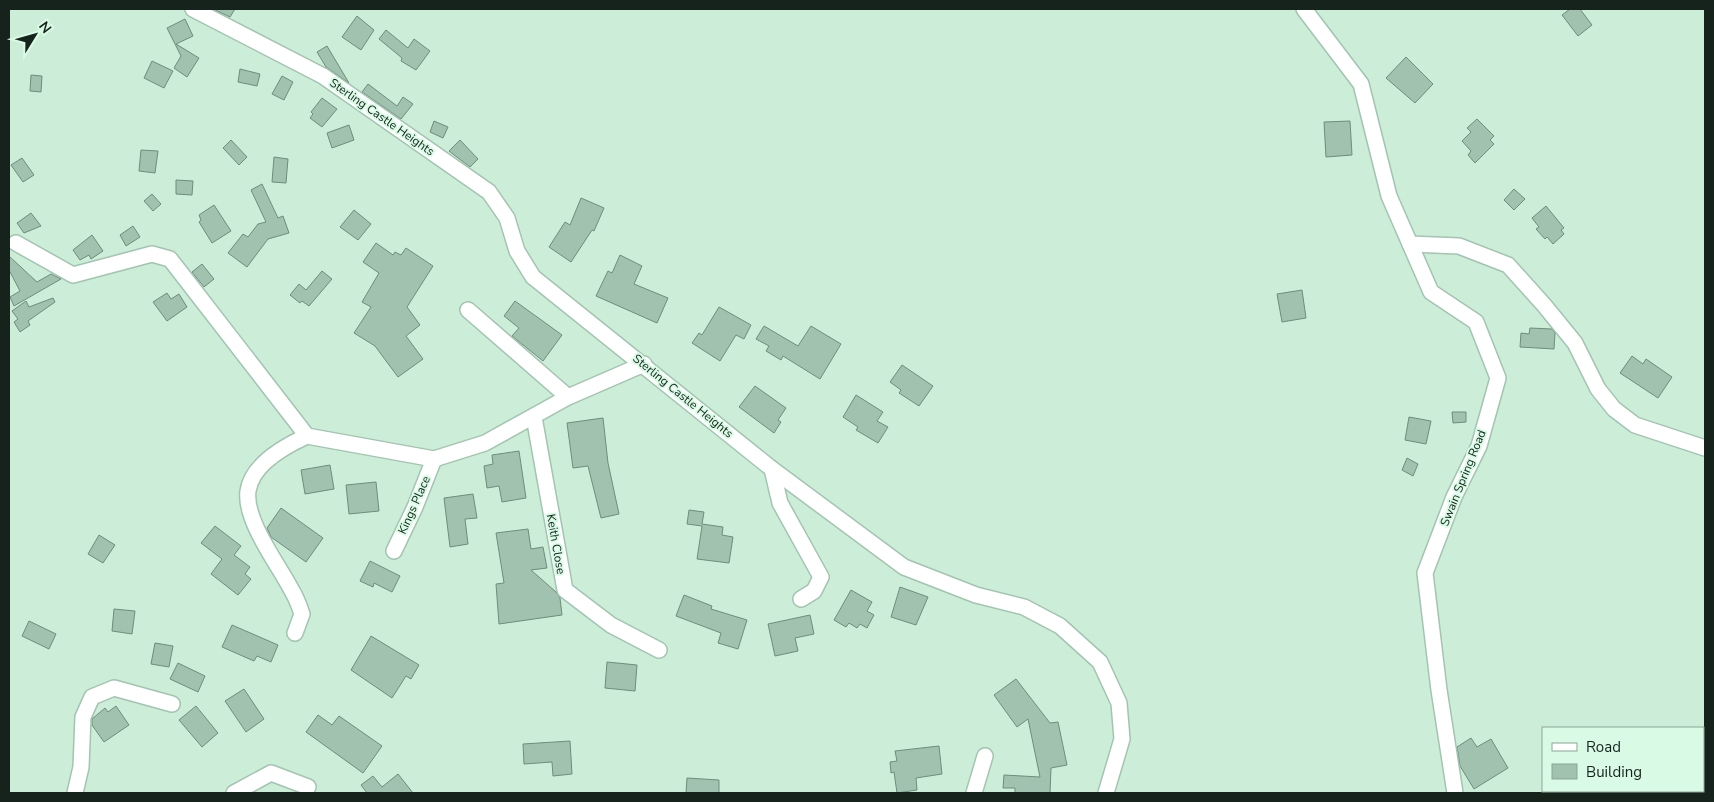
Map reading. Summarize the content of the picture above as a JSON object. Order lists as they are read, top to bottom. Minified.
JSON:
{"streets":{"street":["Sterling Castle Heights","Swain Spring Road","Kings Place","Keith Close"]},"legend":["Road","Building"],"north":"top right"}
